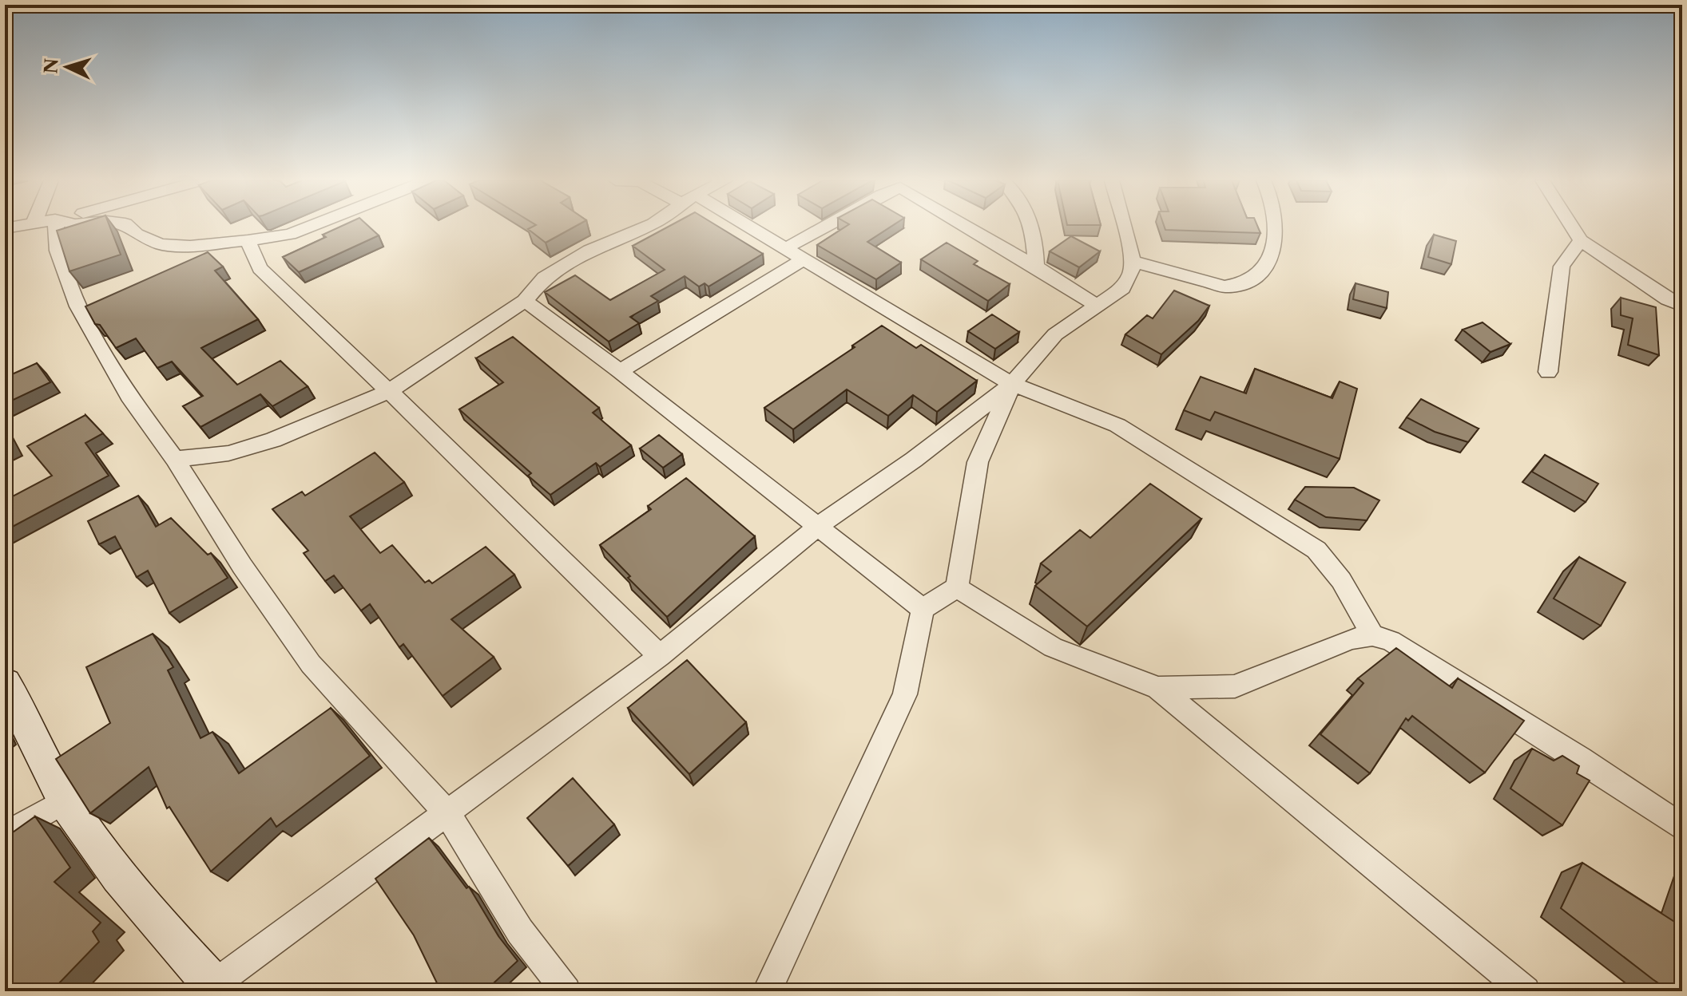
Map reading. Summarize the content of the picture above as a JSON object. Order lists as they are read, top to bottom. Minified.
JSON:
{"north":"left"}
